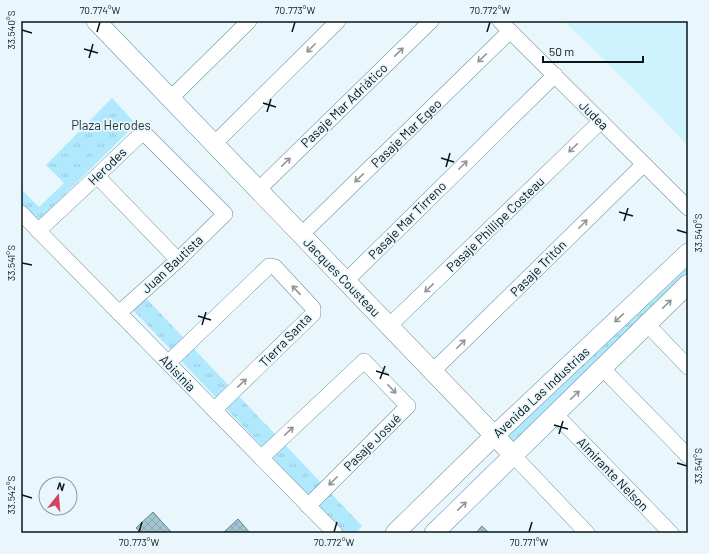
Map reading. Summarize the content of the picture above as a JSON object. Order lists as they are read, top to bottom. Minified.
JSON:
{"streets":{"street":["Pasaje Mar Adriático","Judea","Pasaje Mar Egeo","Herodes","Pasaje Mar Tirreno","Pasaje Phillipe Costeau","Juan Bautista","Pasaje Tritón","Jacques Cousteau","Tierra Santa","Abisinia","Avenida Las Industrias","Pasaje Josué","Almirante Nelson"]},"crossings":[["Pasaje Mar Adriático","Jacques Cousteau"],["Judea","Pasaje Mar Egeo"],["Judea","Pasaje Mar Tirreno"],["Judea","Pasaje Phillipe Costeau"],["Judea","Pasaje Tritón"],["Pasaje Mar Egeo","Jacques Cousteau"],["Herodes","Juan Bautista"],["Herodes","Abisinia"],["Pasaje Mar Tirreno","Jacques Cousteau"],["Pasaje Phillipe Costeau","Jacques Cousteau"],["Juan Bautista","Abisinia"],["Pasaje Tritón","Jacques Cousteau"],["Jacques Cousteau","Avenida Las Industrias"],["Tierra Santa","Abisinia"],["Abisinia","Pasaje Josué"],["Avenida Las Industrias","Almirante Nelson"]],"one_way":["Pasaje Mar Tirreno","Pasaje Phillipe Costeau","Pasaje Tritón"],"parks":["Plaza Herodes"],"scale_bar":"50 m","north":"top","coordinates":["70.774°W","70.773°W","70.772°W","33.540°S","33.541°S","33.542°S","70.771°W"]}
